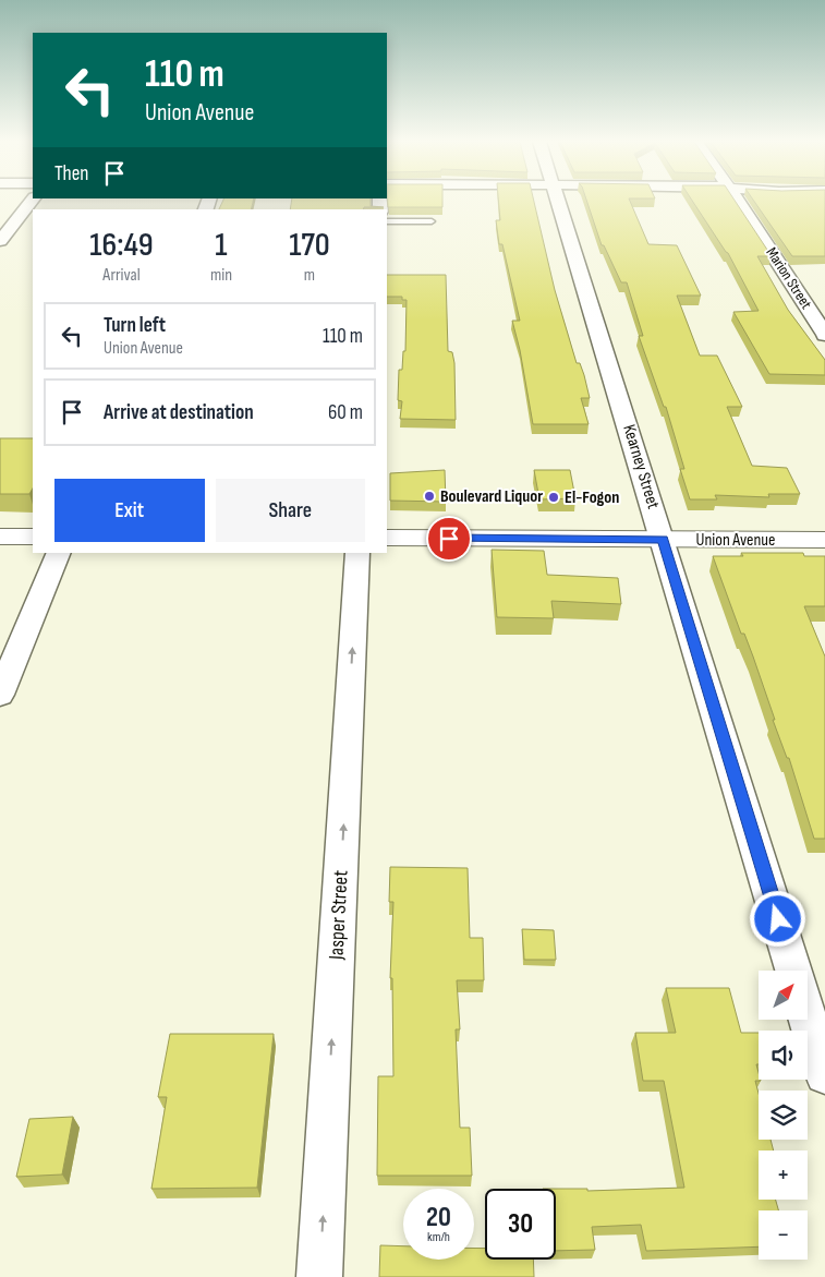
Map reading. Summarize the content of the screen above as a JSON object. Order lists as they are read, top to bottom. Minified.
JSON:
{"streets":{"main road":["Union Avenue"],"street":["Marion Street","Kearney Street","Jasper Street"]},"crossings":[["Kearney Street","Union Avenue"]],"one_way":["Jasper Street"],"places":["Boulevard Liquor","El-Fogon"],"north":"top right","page":{"turn":["110 m","Union Avenue"],"then":"Then","eta":["16:49","Arrival","1","min","170","m"],"list":[{"name":"Turn left","note":"Union Avenue","value":"110 m"},{"name":"Arrive at destination","value":"60 m"}],"buttons":["Exit","Share"],"map_buttons":["+","−"],"speed":"20 km/h","limit":"30"}}
